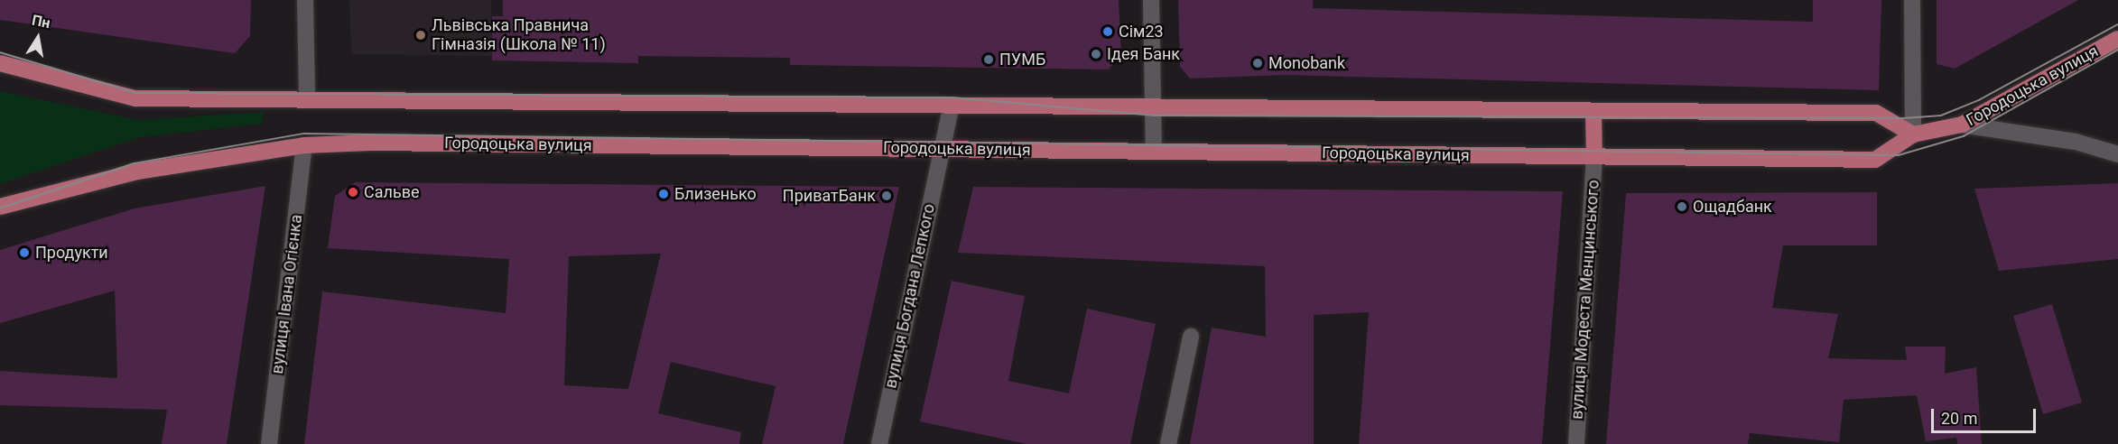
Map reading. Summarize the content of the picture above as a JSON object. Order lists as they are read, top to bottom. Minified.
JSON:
{"streets":{"main road":["Городоцька вулиця"],"street":["вулиця Івана Огієнка","вулиця Богдана Лепкого","вулиця Модеста Менцинського"]},"crossings":[["Городоцька вулиця","вулиця Івана Огієнка"],["Городоцька вулиця","вулиця Богдана Лепкого"],["Городоцька вулиця","вулиця Модеста Менцинського"]],"places":["Сім23","Львівська Правнича Гімназія (Школа № 11)","Ідея Банк","ПУМБ","Monobank","Сальве","Близенько","ПриватБанк","Ощадбанк","Продукти"],"scale_bar":"20 m","north":"top"}
